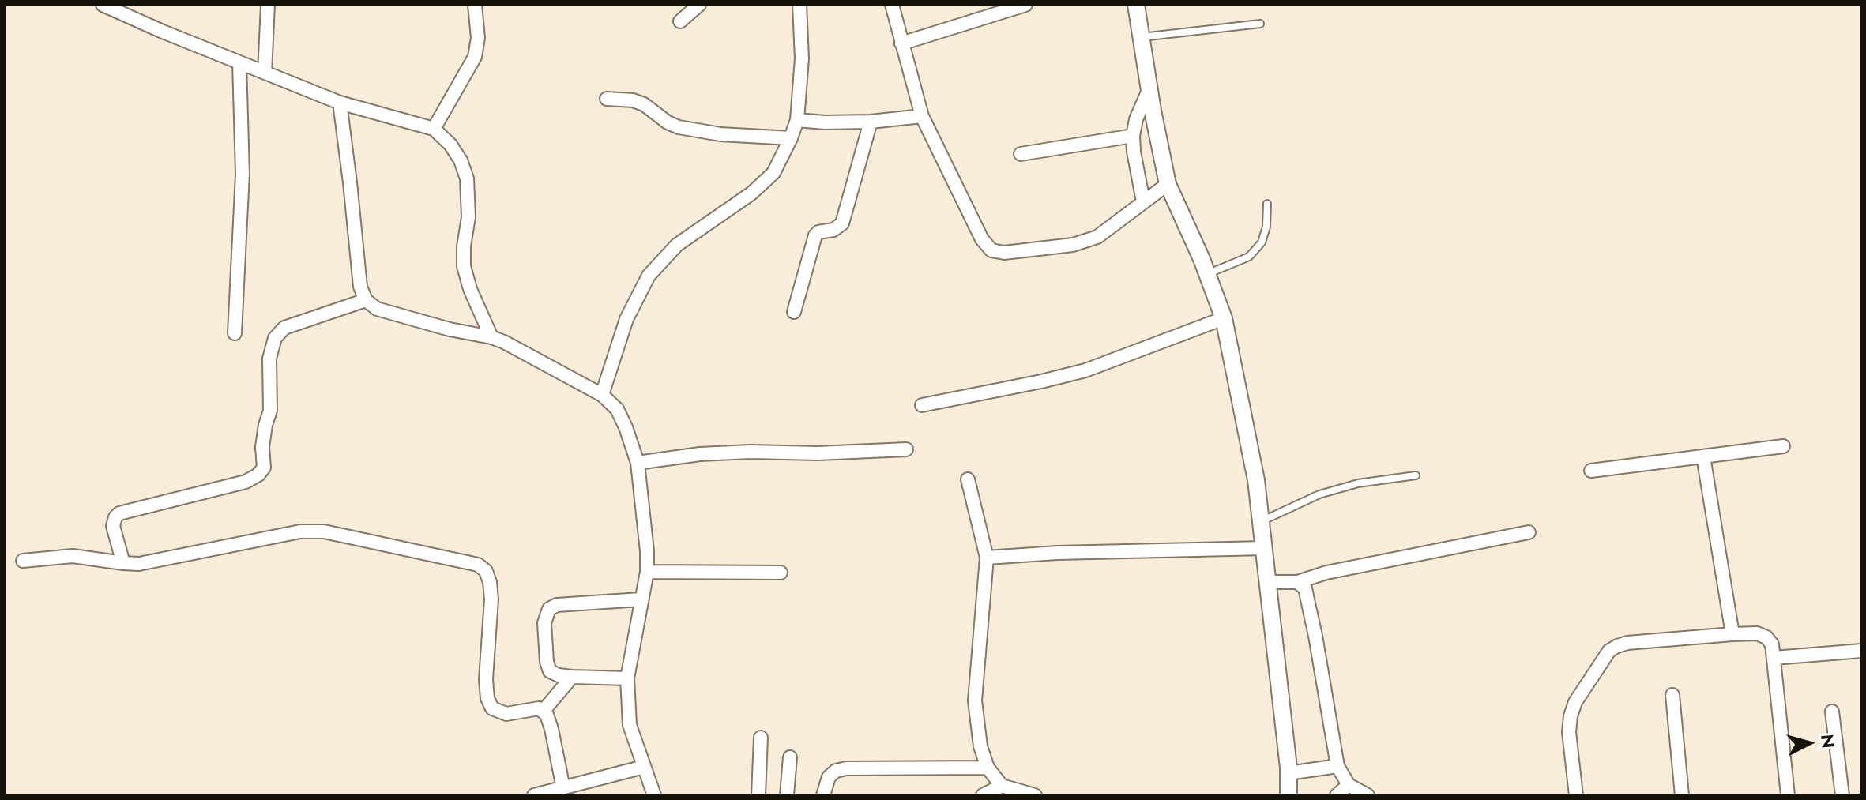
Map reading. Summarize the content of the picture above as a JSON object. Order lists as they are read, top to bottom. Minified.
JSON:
{"north":"right"}
